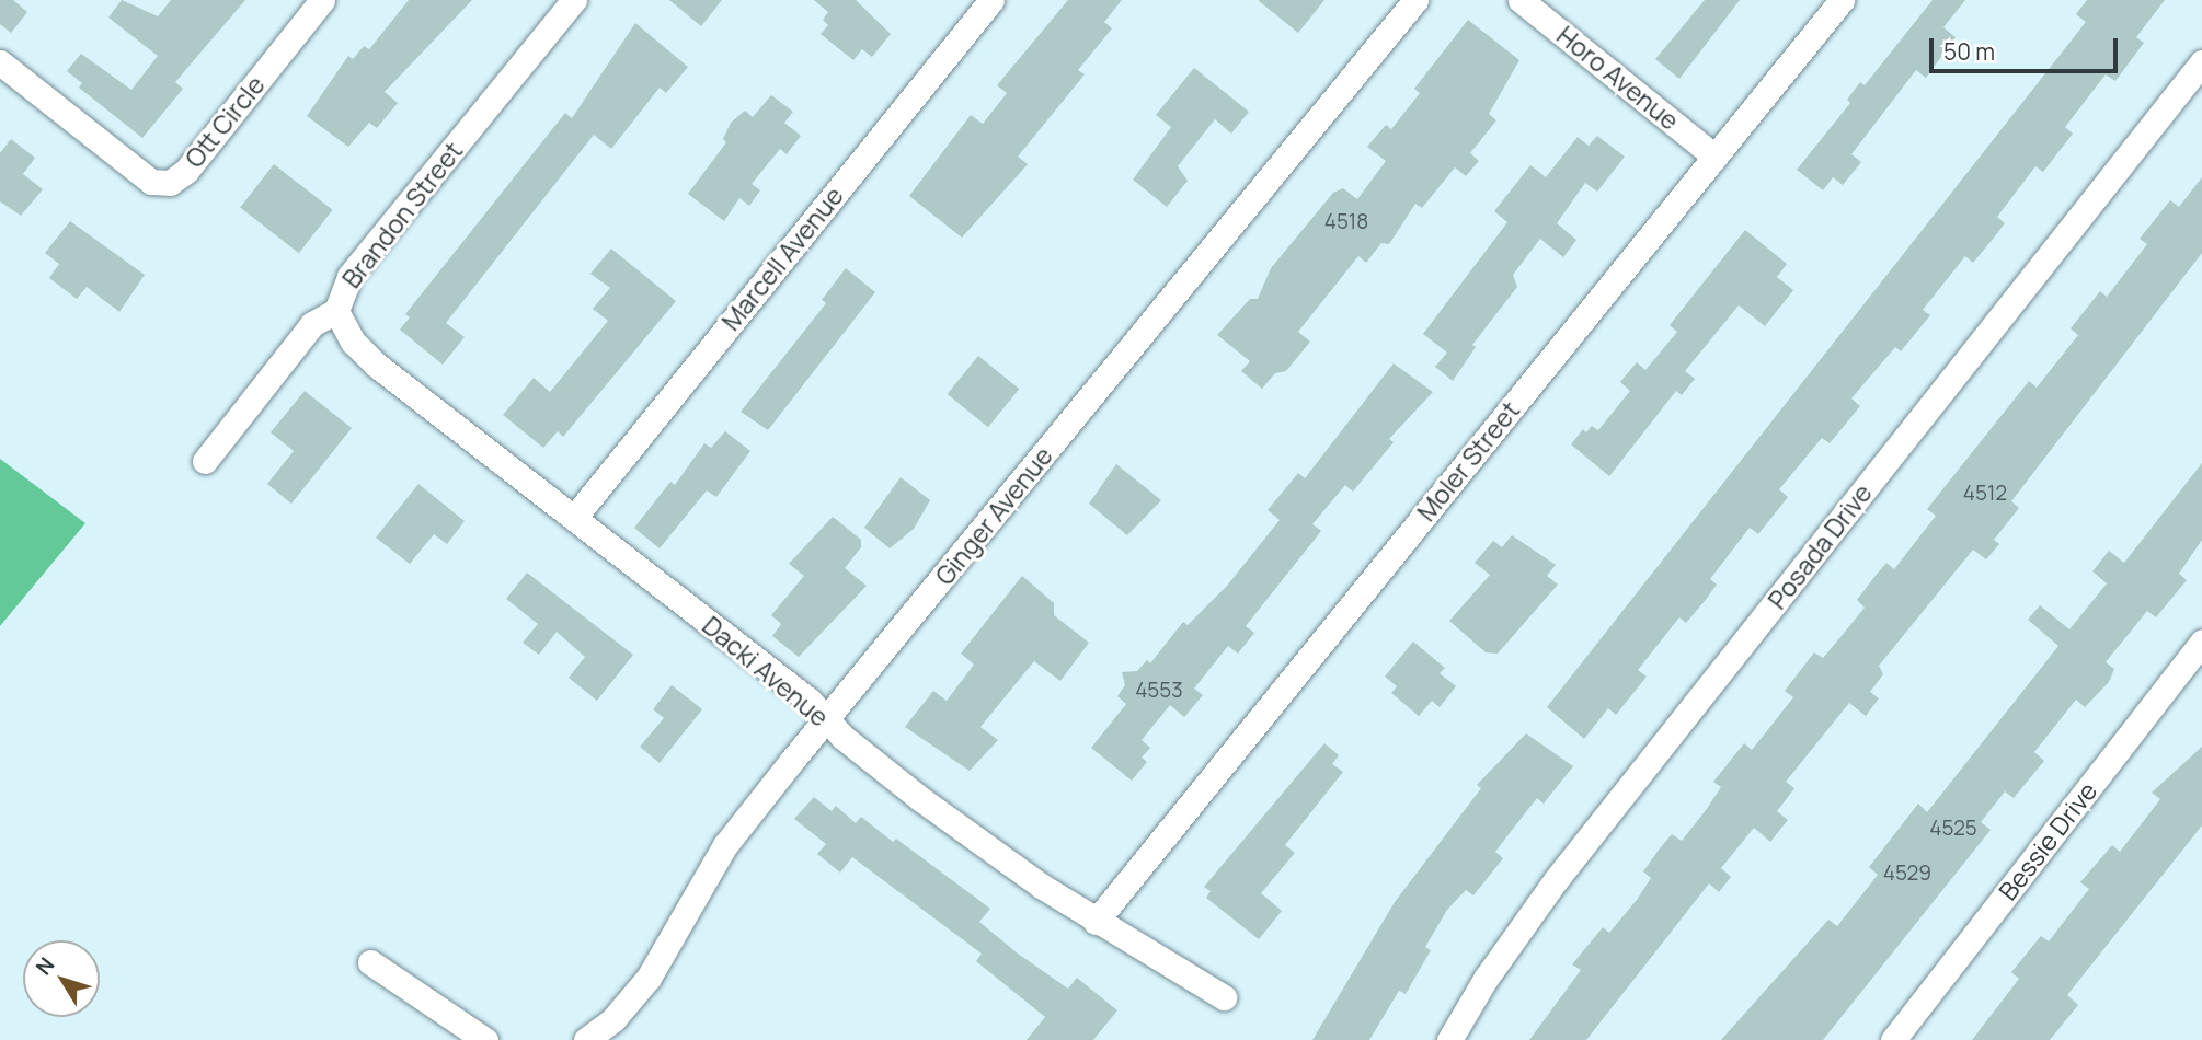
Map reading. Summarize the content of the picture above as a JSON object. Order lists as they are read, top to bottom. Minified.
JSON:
{"streets":{"street":["Horo Avenue","Ott Circle","Brandon Street","Marcell Avenue","Moler Street","Ginger Avenue","Posada Drive","Dacki Avenue","Bessie Drive"]},"crossings":[["Horo Avenue","Moler Street"],["Brandon Street","Dacki Avenue"],["Marcell Avenue","Dacki Avenue"],["Moler Street","Dacki Avenue"],["Ginger Avenue","Dacki Avenue"]],"house_numbers":["4518","4512","4553","4525","4529"],"scale_bar":"50 m","north":"top left"}
